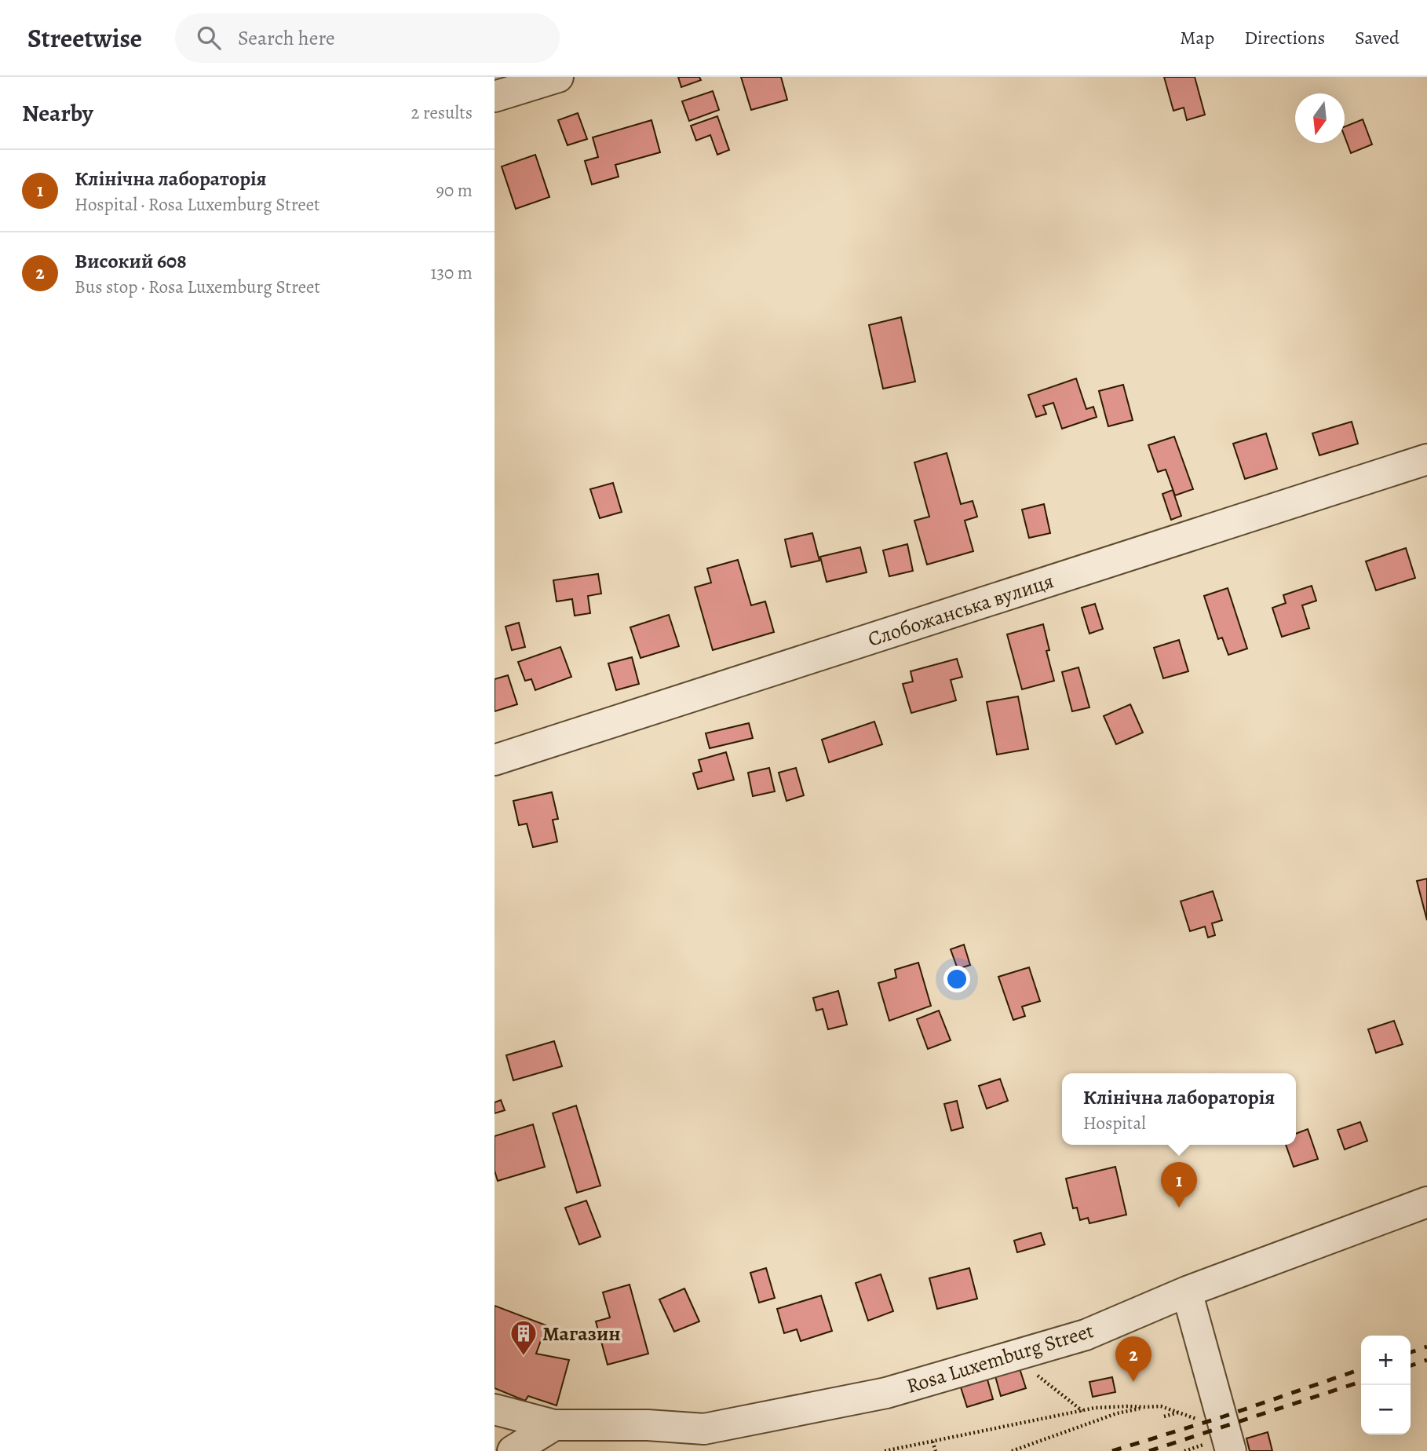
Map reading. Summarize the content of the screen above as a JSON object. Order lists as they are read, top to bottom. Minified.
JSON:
{"streets":{"street":["Слобожанська вулиця","Rosa Luxemburg Street"]},"places":{"building":["Магазин"]},"north":"bottom","page":{"header":"Streetwise","search":"Search here","nav":["Map","Directions","Saved"],"heading":["Nearby","2 results"],"list":[{"mark":"1","name":"Клінічна лабораторія","note":"Hospital · Rosa Luxemburg Street","value":"90 m"},{"mark":"2","name":"Високий 608","note":"Bus stop · Rosa Luxemburg Street","value":"130 m"}],"popup":["Клінічна лабораторія","Hospital"],"pins":["1","2"],"map_buttons":["+","−"]}}
